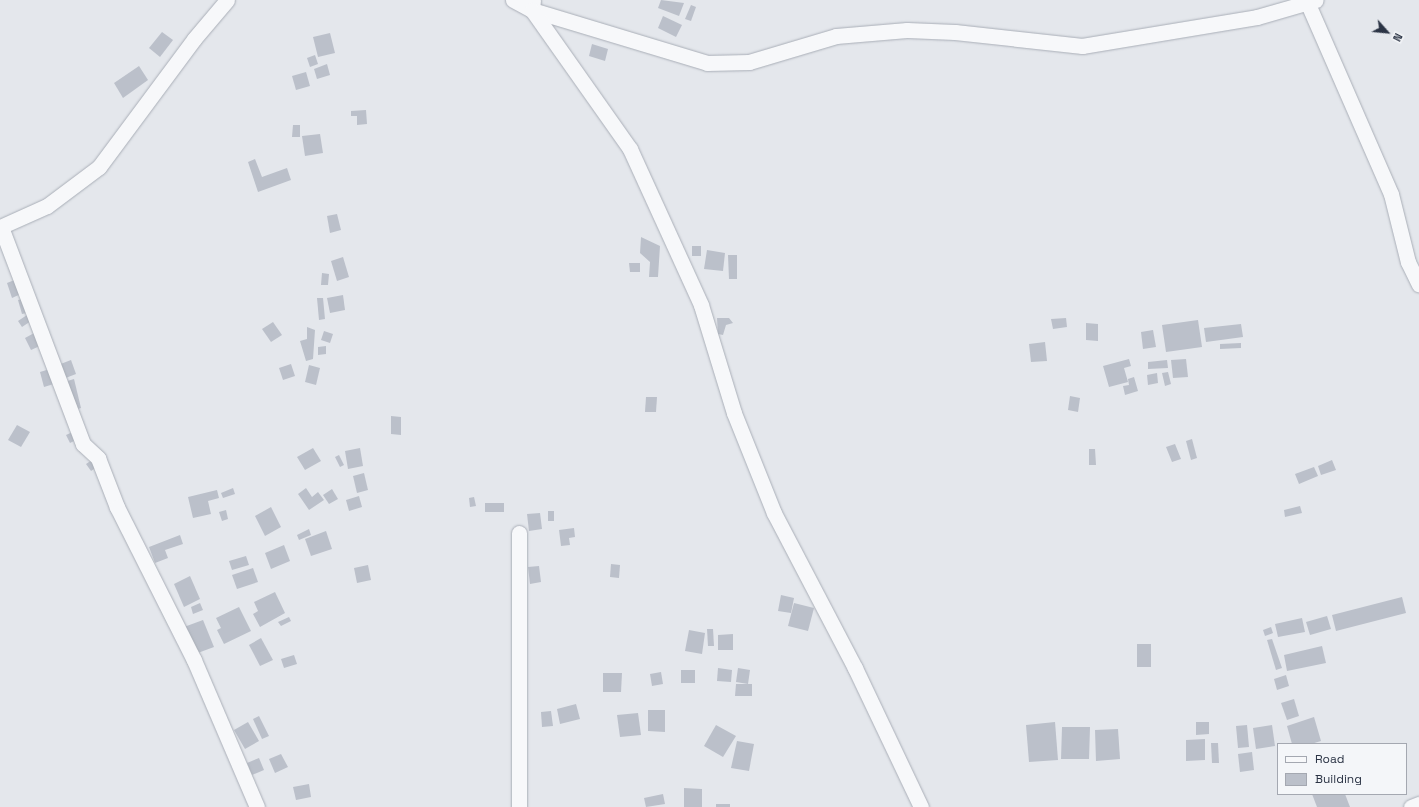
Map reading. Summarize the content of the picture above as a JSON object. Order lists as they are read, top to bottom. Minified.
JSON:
{"legend":["Road","Building"],"north":"bottom right"}
